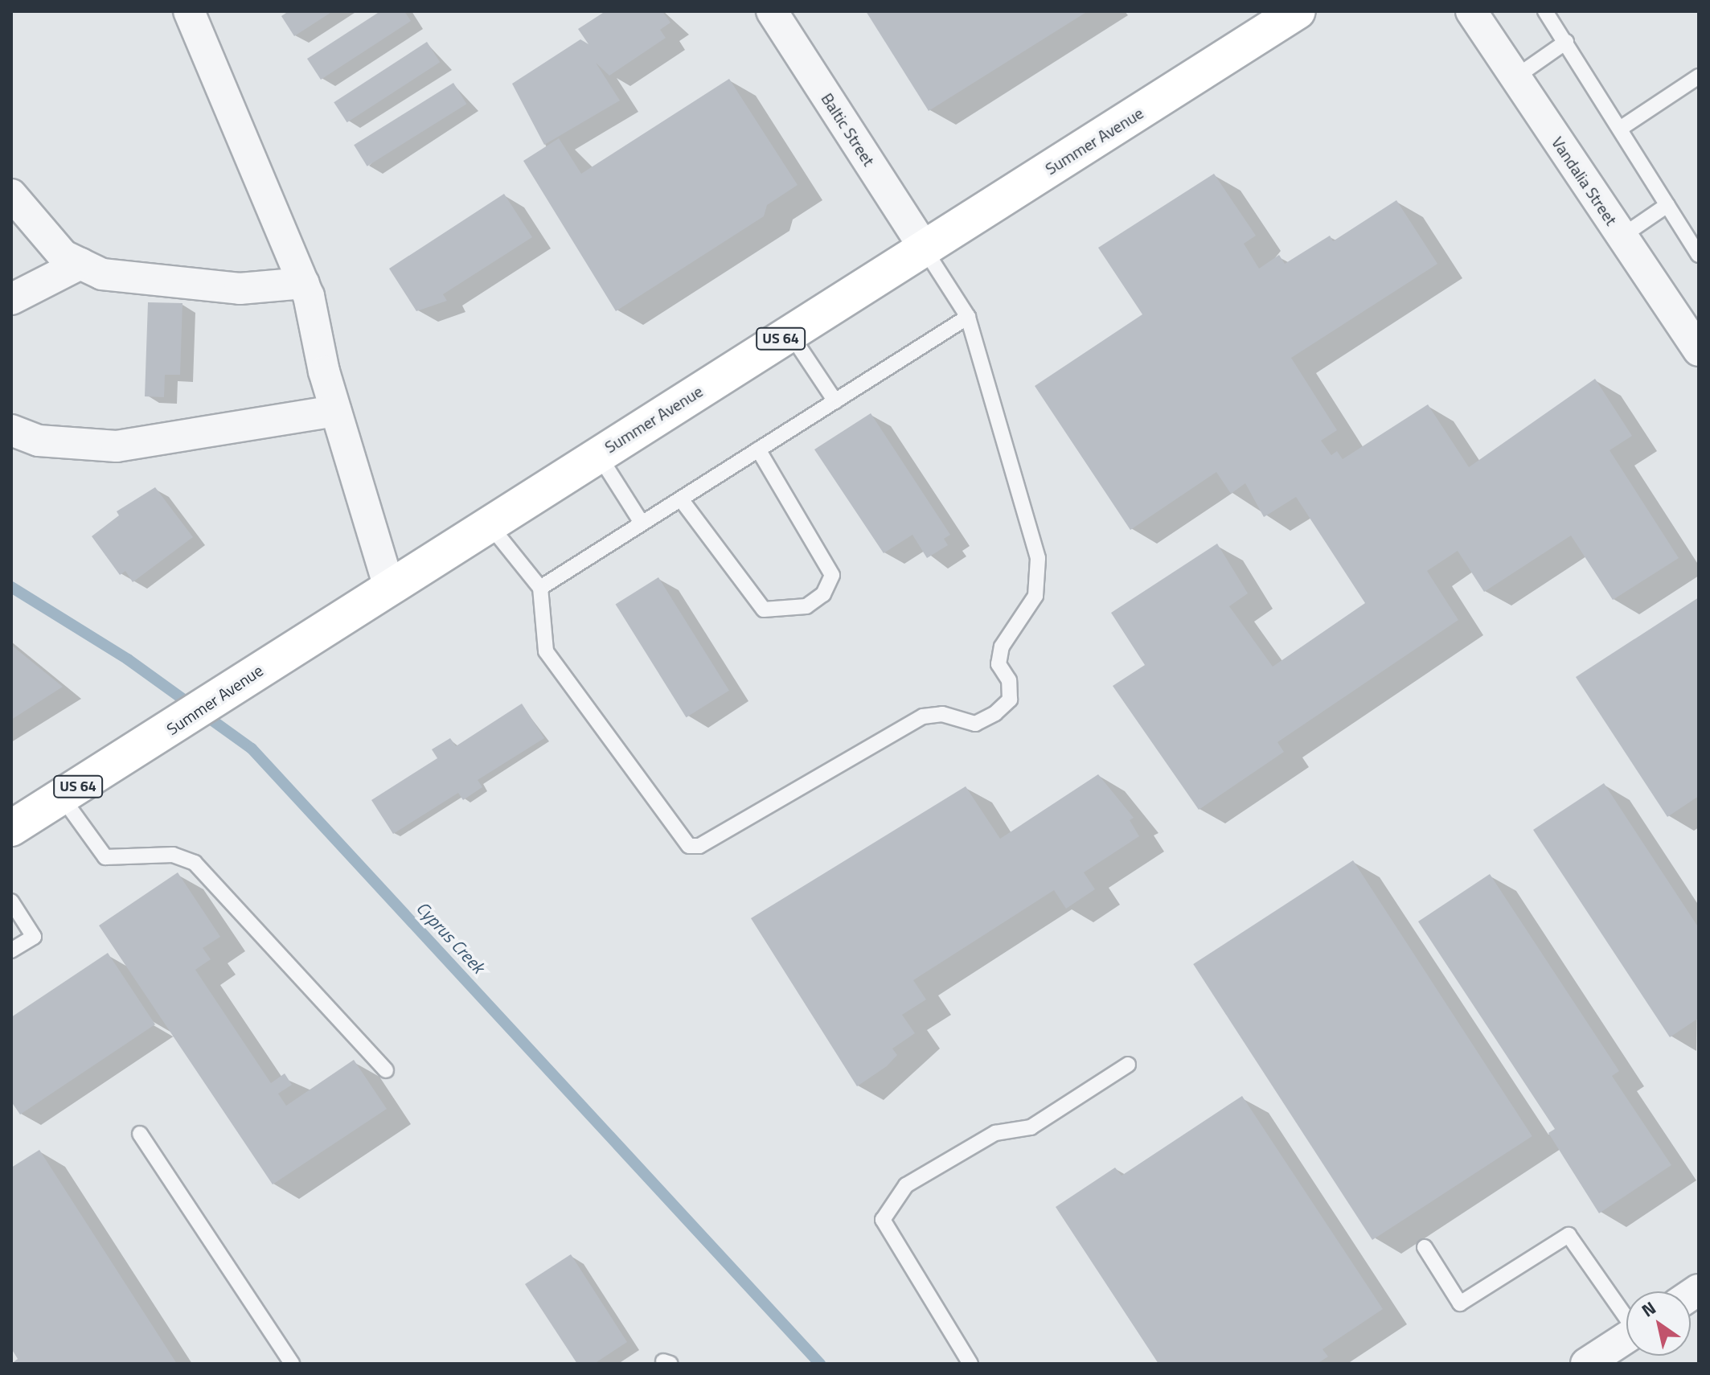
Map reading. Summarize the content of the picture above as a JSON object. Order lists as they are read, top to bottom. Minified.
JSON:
{"streets":{"main road":["Summer Avenue","US 64"],"street":["Baltic Street","Vandalia Street"]},"crossings":[["Baltic Street","Summer Avenue"]],"water":["Cyprus Creek"],"north":"top left"}
